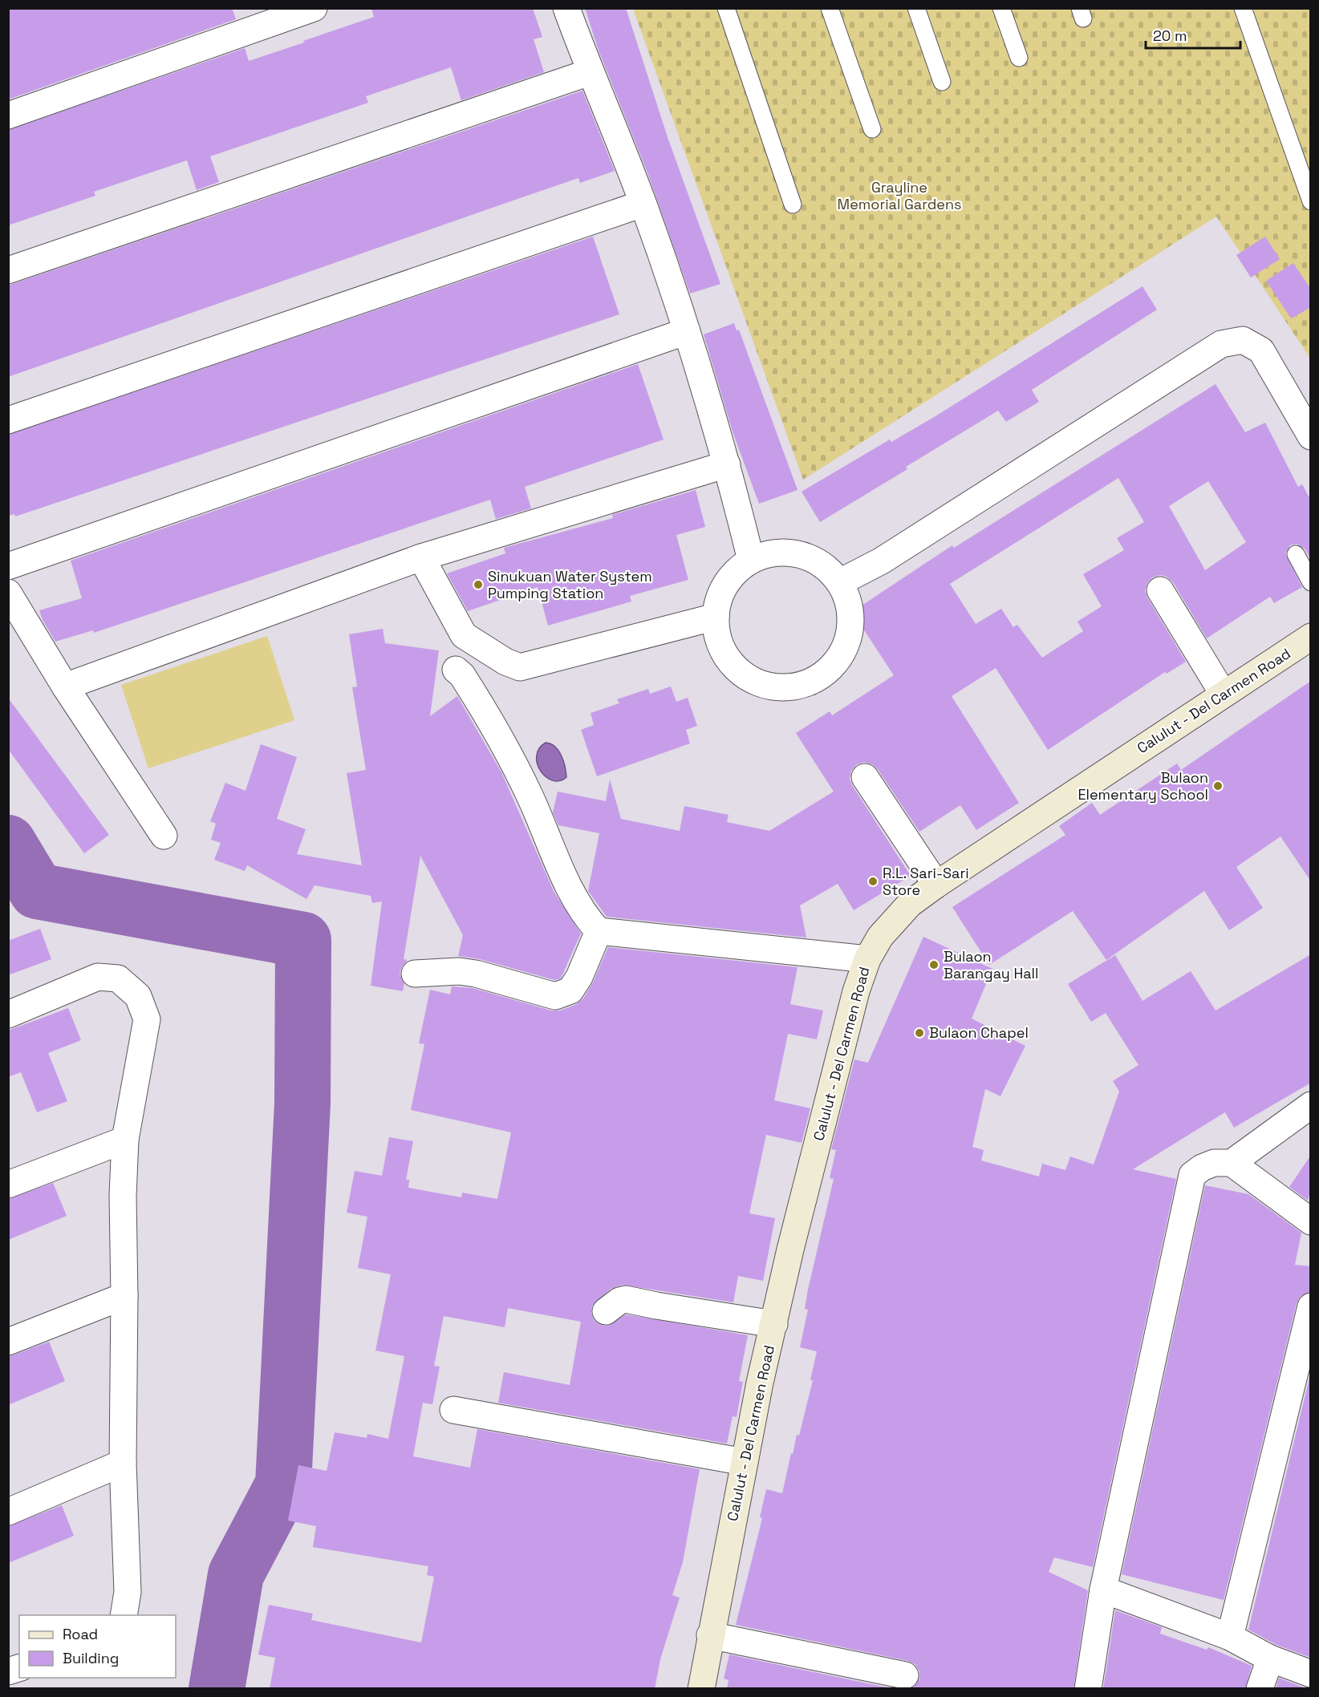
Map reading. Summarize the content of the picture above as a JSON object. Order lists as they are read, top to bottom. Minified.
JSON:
{"streets":{"main road":["Calulut - Del Carmen Road"]},"parks":["Grayline Memorial Gardens"],"places":["Sinukuan Water System Pumping Station","Bulaon Elementary School","R.L. Sari-Sari Store","Bulaon Barangay Hall","Bulaon Chapel"],"legend":["Road","Building"],"scale_bar":"20 m"}
